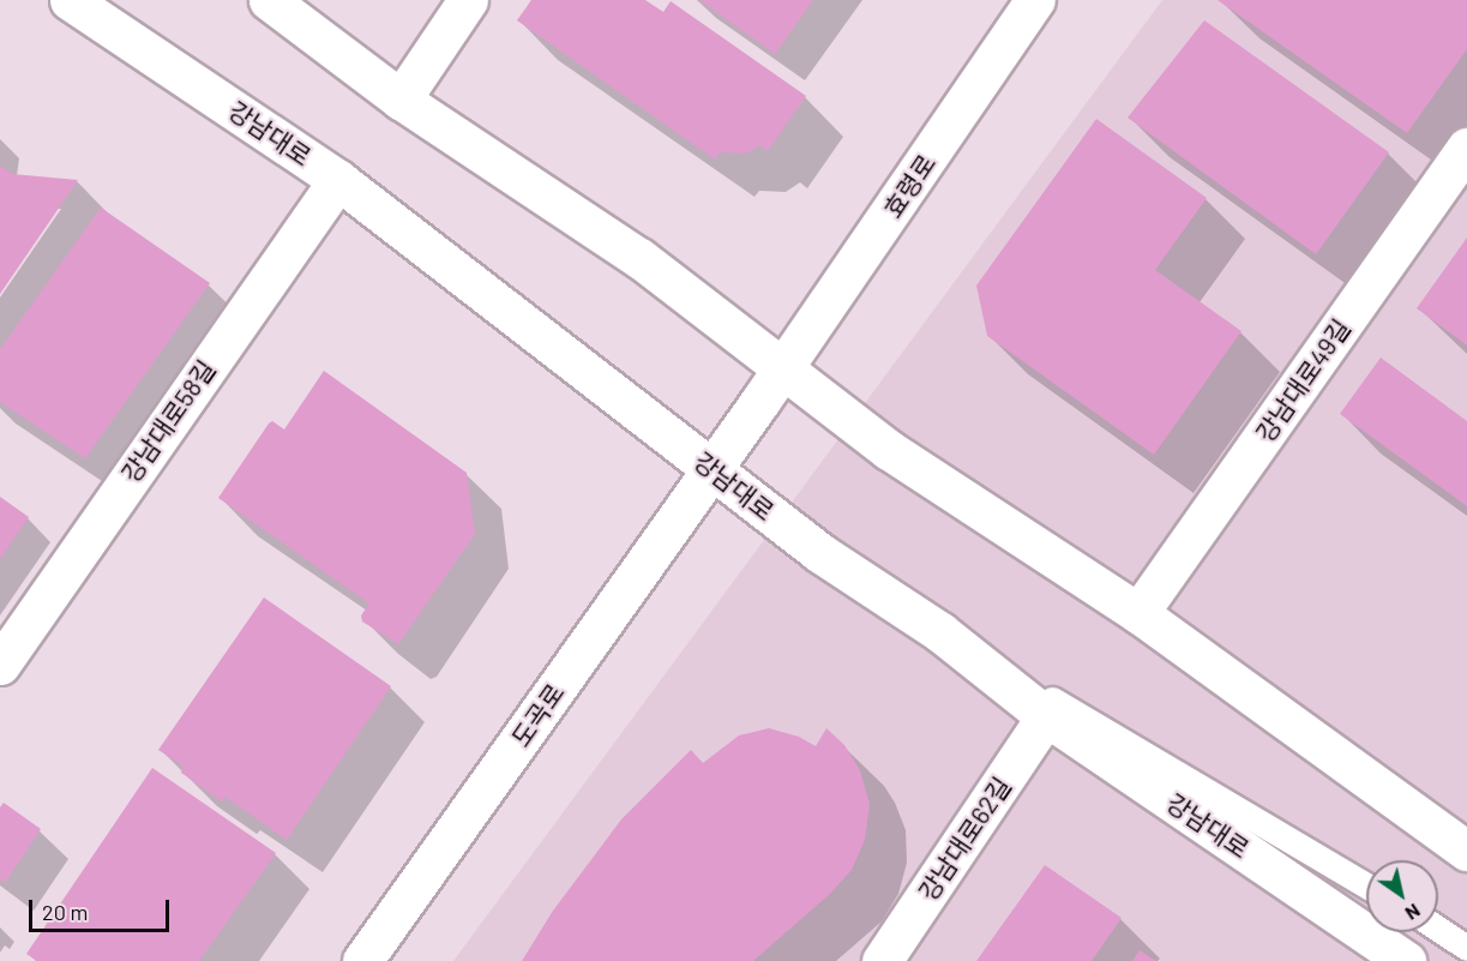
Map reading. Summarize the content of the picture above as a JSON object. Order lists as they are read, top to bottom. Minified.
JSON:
{"streets":{"main road":["강남대로","효령로","강남대로49길","강남대로58길","도곡로","강남대로62길"]},"crossings":[["강남대로","효령로"],["강남대로","강남대로58길"],["강남대로","도곡로"],["강남대로","강남대로62길"],["효령로","도곡로"]],"scale_bar":"20 m","north":"bottom right"}
